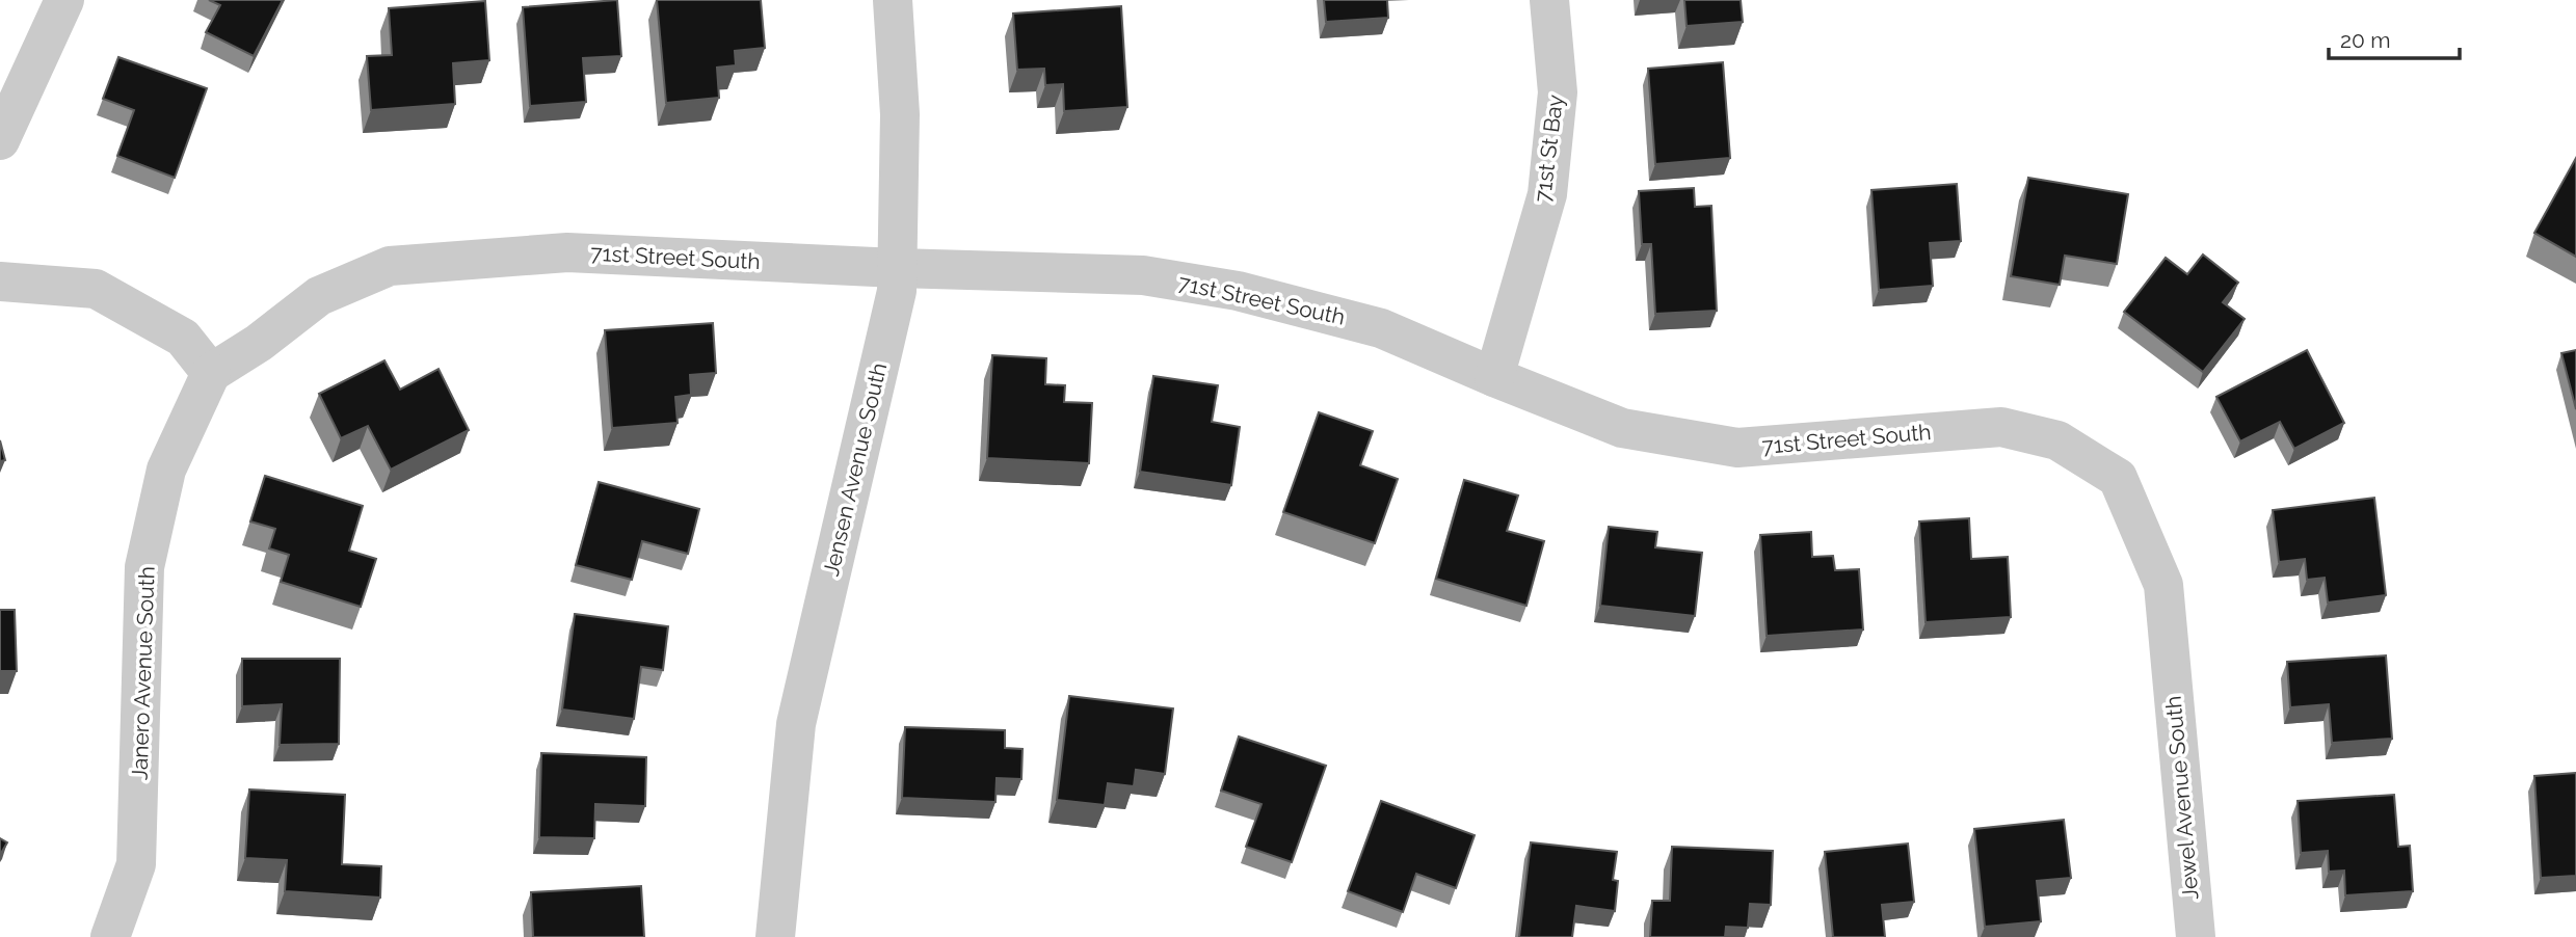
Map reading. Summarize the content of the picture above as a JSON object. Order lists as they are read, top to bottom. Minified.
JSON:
{"streets":{"street":["71st St Bay","71st Street South","Jensen Avenue South","Janero Avenue South","Jewel Avenue South"]},"crossings":[["71st St Bay","71st Street South"],["71st Street South","Jensen Avenue South"],["71st Street South","Janero Avenue South"],["71st Street South","Jewel Avenue South"]],"scale_bar":"20 m"}
